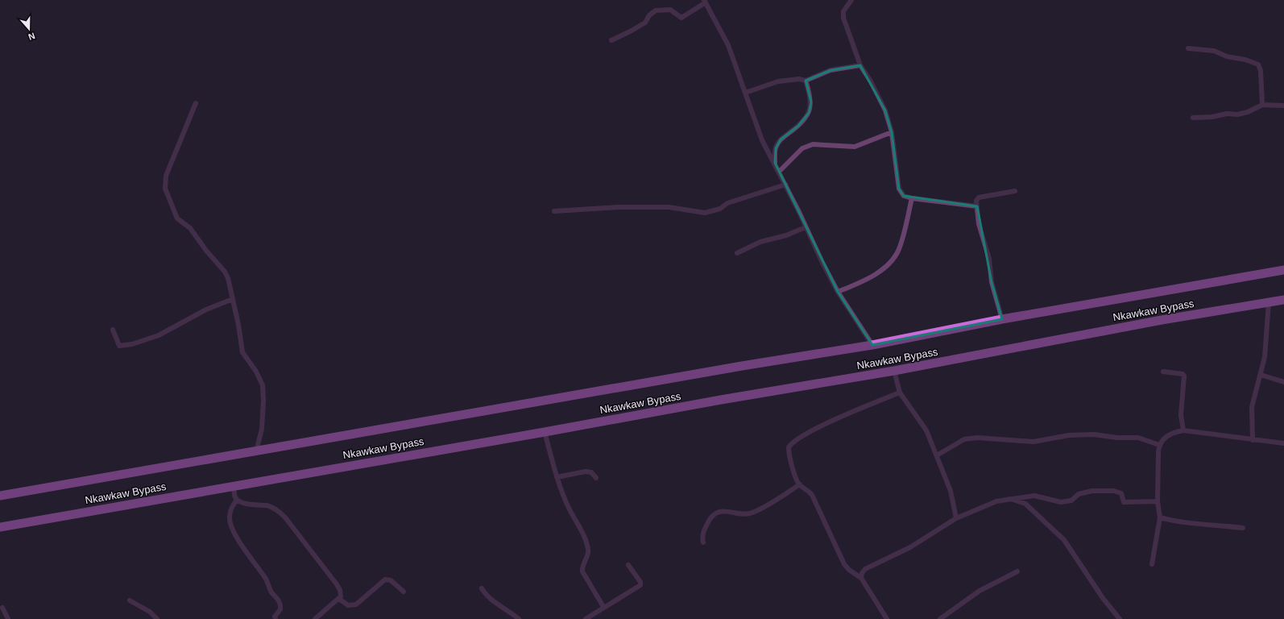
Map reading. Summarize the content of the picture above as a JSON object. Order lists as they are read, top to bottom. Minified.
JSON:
{"streets":{"highway":["Nkawkaw Bypass"]},"north":"bottom"}
